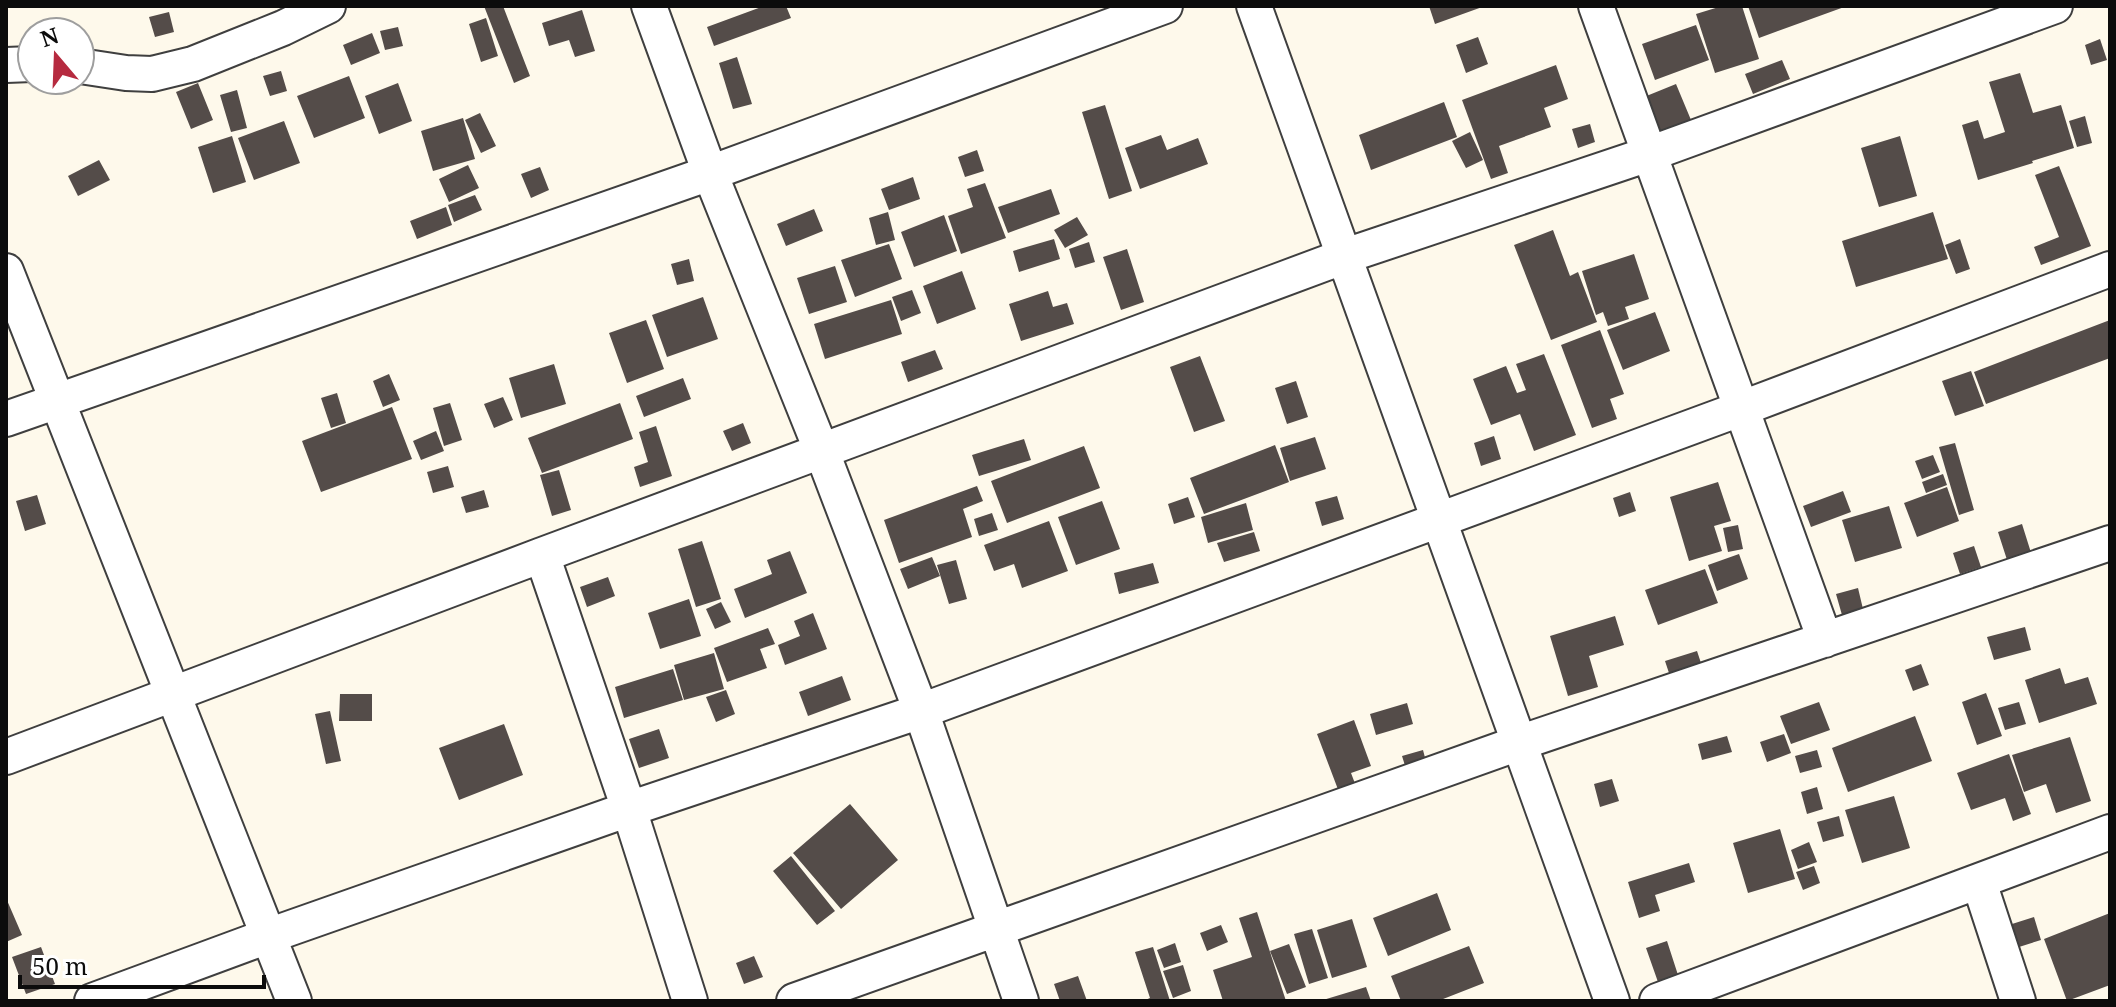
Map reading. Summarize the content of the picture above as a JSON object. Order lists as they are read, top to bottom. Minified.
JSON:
{"scale_bar":"50 m","north":"top"}
